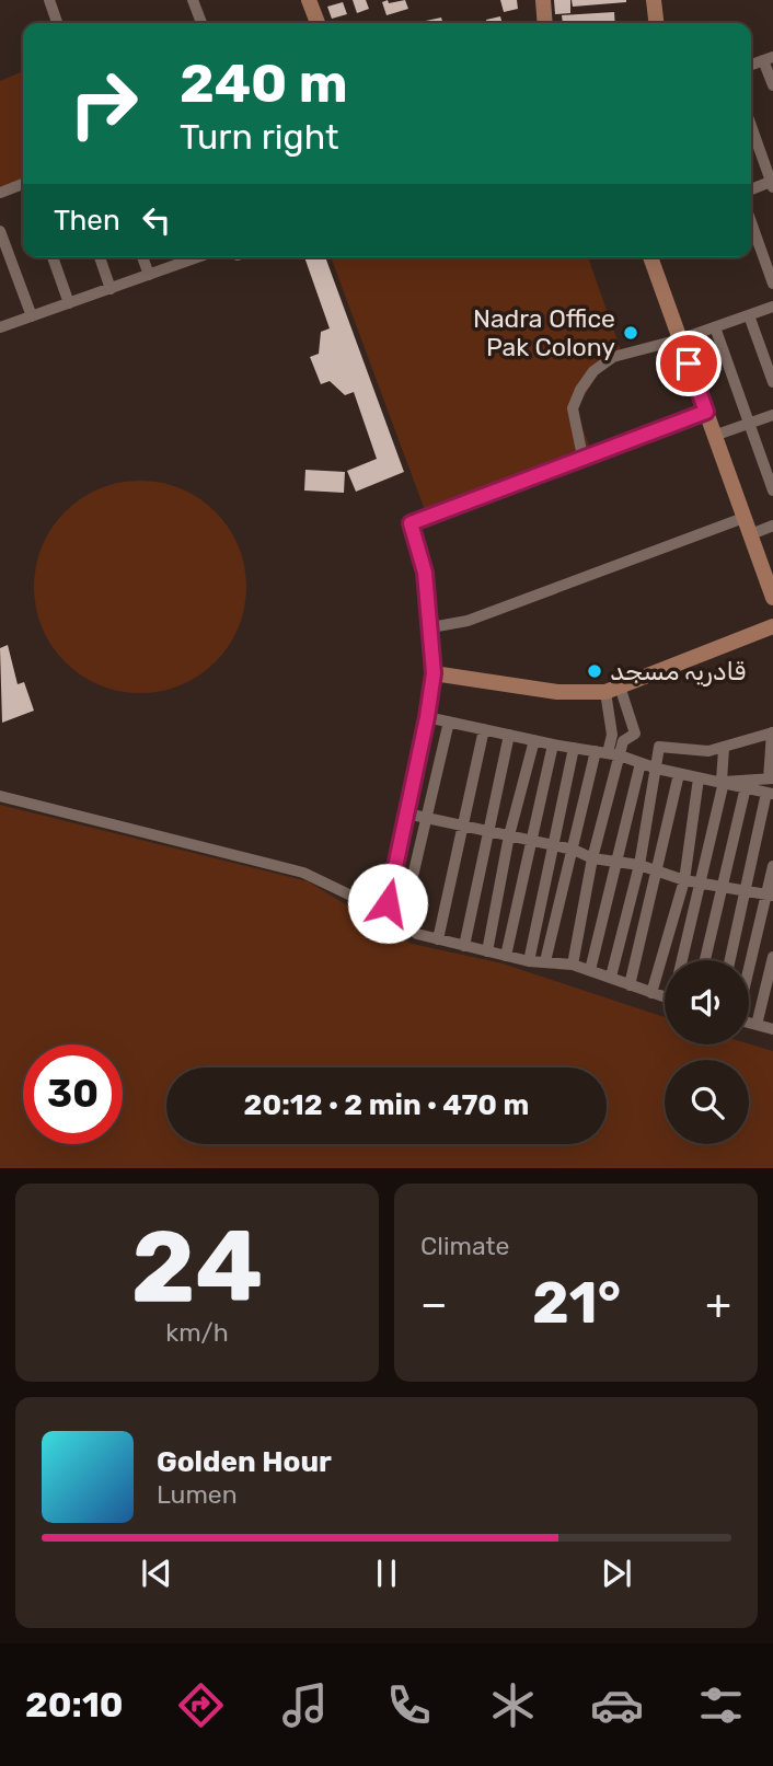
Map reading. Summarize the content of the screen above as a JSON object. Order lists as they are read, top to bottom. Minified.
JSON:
{"places":["Nadra Office Pak Colony","قادریہ مسجد"],"page":{"turn":["240 m","Turn right"],"then":"Then","limit":"30","trip":"20:12 · 2 min · 470 m","tile":[["24","km/h"],"Climate"],"heat":["−","21°","+"],"song":["Golden Hour","Lumen"],"tabs":"20:10"}}
